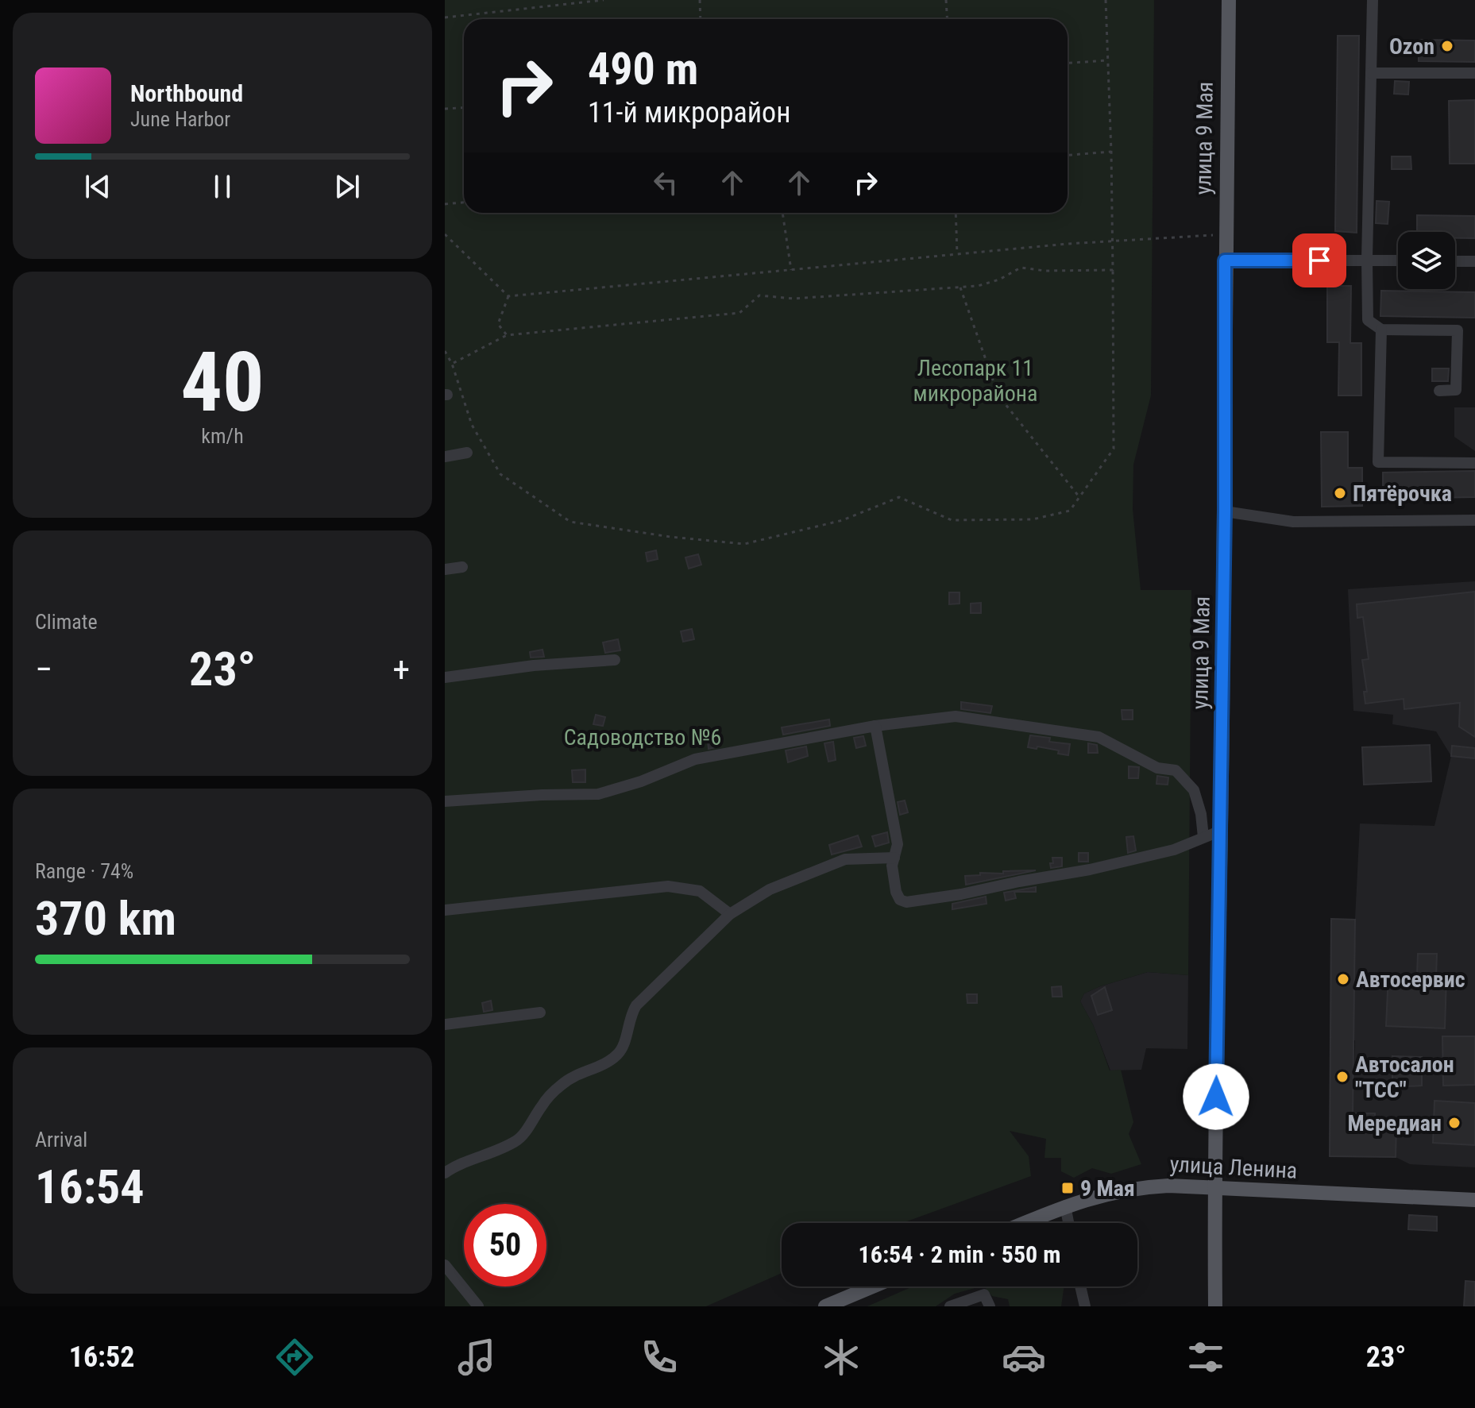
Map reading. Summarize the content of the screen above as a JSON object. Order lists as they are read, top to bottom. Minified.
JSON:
{"streets":{"main road":["улица 9 Мая","улица Ленина"]},"crossings":[["улица 9 Мая","улица Ленина"]],"parks":["Лесопарк 11 микрорайона","Садоводство №6"],"places":{"other":["Ozon","Пятёрочка","Автосервис","Автосалон \"ТСС\"","Мередиан"],"transit":["9 Мая"]},"page":{"turn":["490 m","11-й микрорайон"],"song":["Northbound","June Harbor"],"tile":[["40","km/h"],"Climate",["Range · 74%","370 km"],["Arrival","16:54"]],"heat":["−","23°","+"],"limit":"50","trip":"16:54 · 2 min · 550 m","tabs":["16:52","23°"]}}
